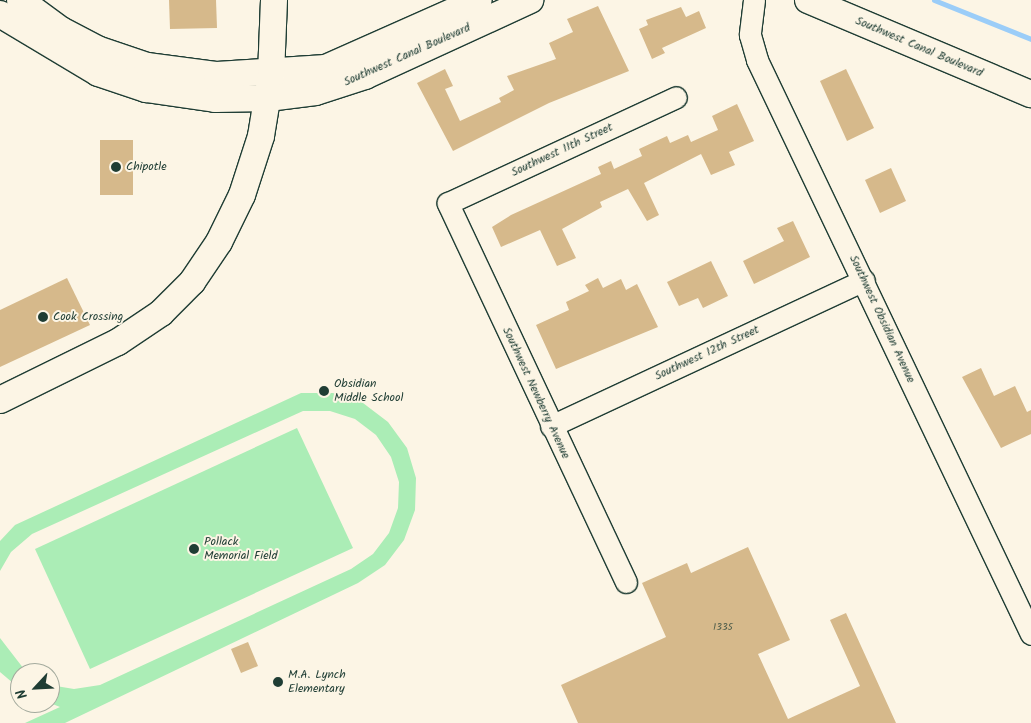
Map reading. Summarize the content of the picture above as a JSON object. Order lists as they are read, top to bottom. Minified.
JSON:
{"streets":{"main road":["Southwest Canal Boulevard"],"street":["Southwest 11th Street","Southwest Obsidian Avenue","Southwest 12th Street","Southwest Newberry Avenue"]},"crossings":[["Southwest 11th Street","Southwest Newberry Avenue"],["Southwest Obsidian Avenue","Southwest 12th Street"],["Southwest 12th Street","Southwest Newberry Avenue"]],"places":["Chipotle","Cook Crossing","Obsidian Middle School","Pollack Memorial Field","M.A. Lynch Elementary"],"house_numbers":["1335"],"north":"bottom left"}
